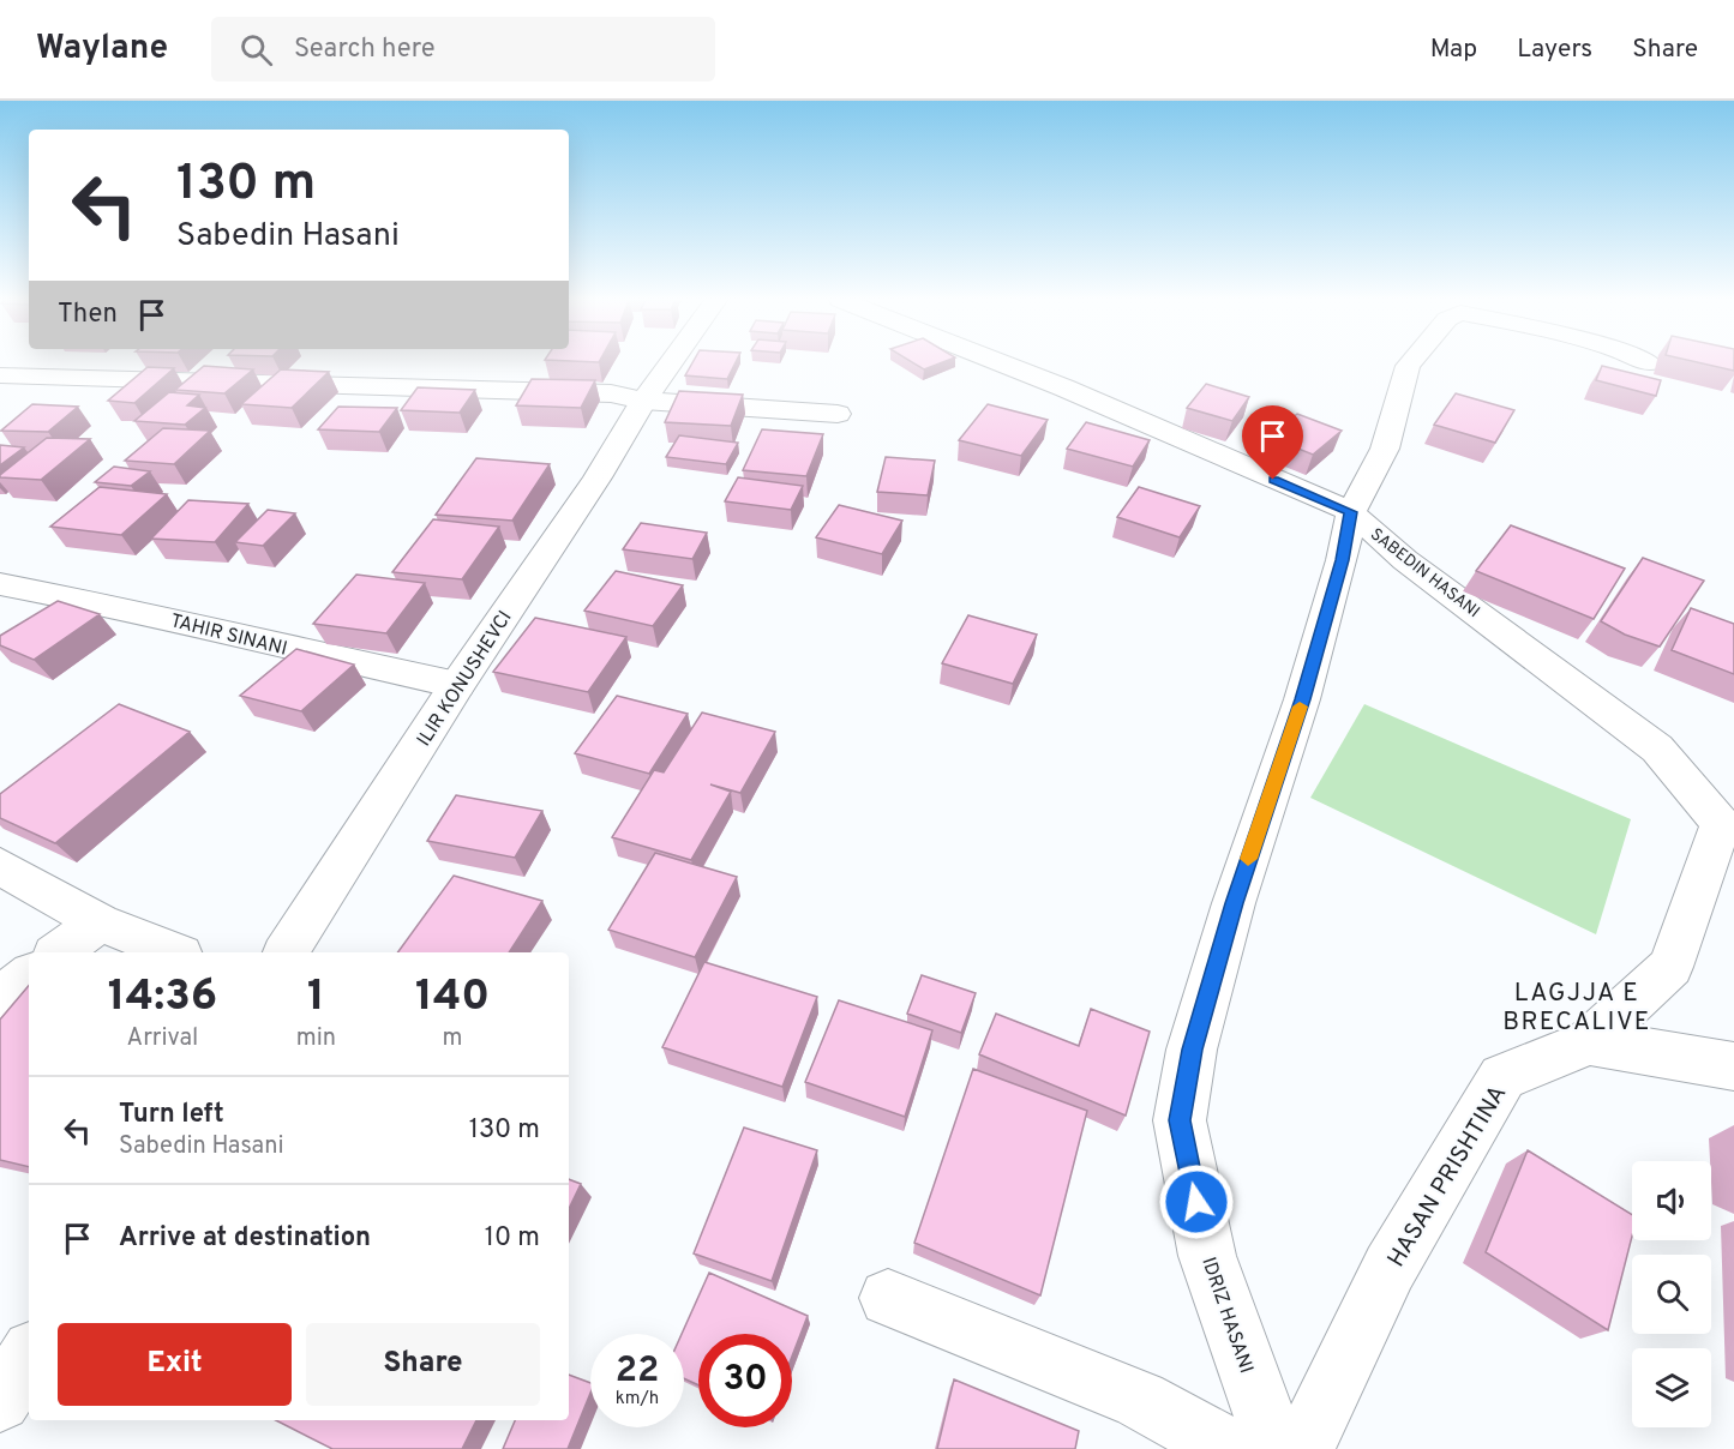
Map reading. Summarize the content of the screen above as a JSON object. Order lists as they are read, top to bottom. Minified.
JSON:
{"streets":{"street":["SABEDIN HASANI","TAHIR SINANI","ILIR KONUSHEVCI","HASAN PRISHTINA","IDRIZ HASANI"]},"crossings":[["SABEDIN HASANI","HASAN PRISHTINA"],["SABEDIN HASANI","IDRIZ HASANI"],["TAHIR SINANI","ILIR KONUSHEVCI"]],"districts":["LAGJJA E BRECALIVE"],"page":{"header":"Waylane","search":"Search here","nav":["Map","Layers","Share"],"turn":["130 m","Sabedin Hasani"],"then":"Then","eta":["14:36","Arrival","1","min","140","m"],"list":[{"name":"Turn left","note":"Sabedin Hasani","value":"130 m"},{"name":"Arrive at destination","value":"10 m"}],"buttons":["Exit","Share"],"speed":"22 km/h","limit":"30"}}
